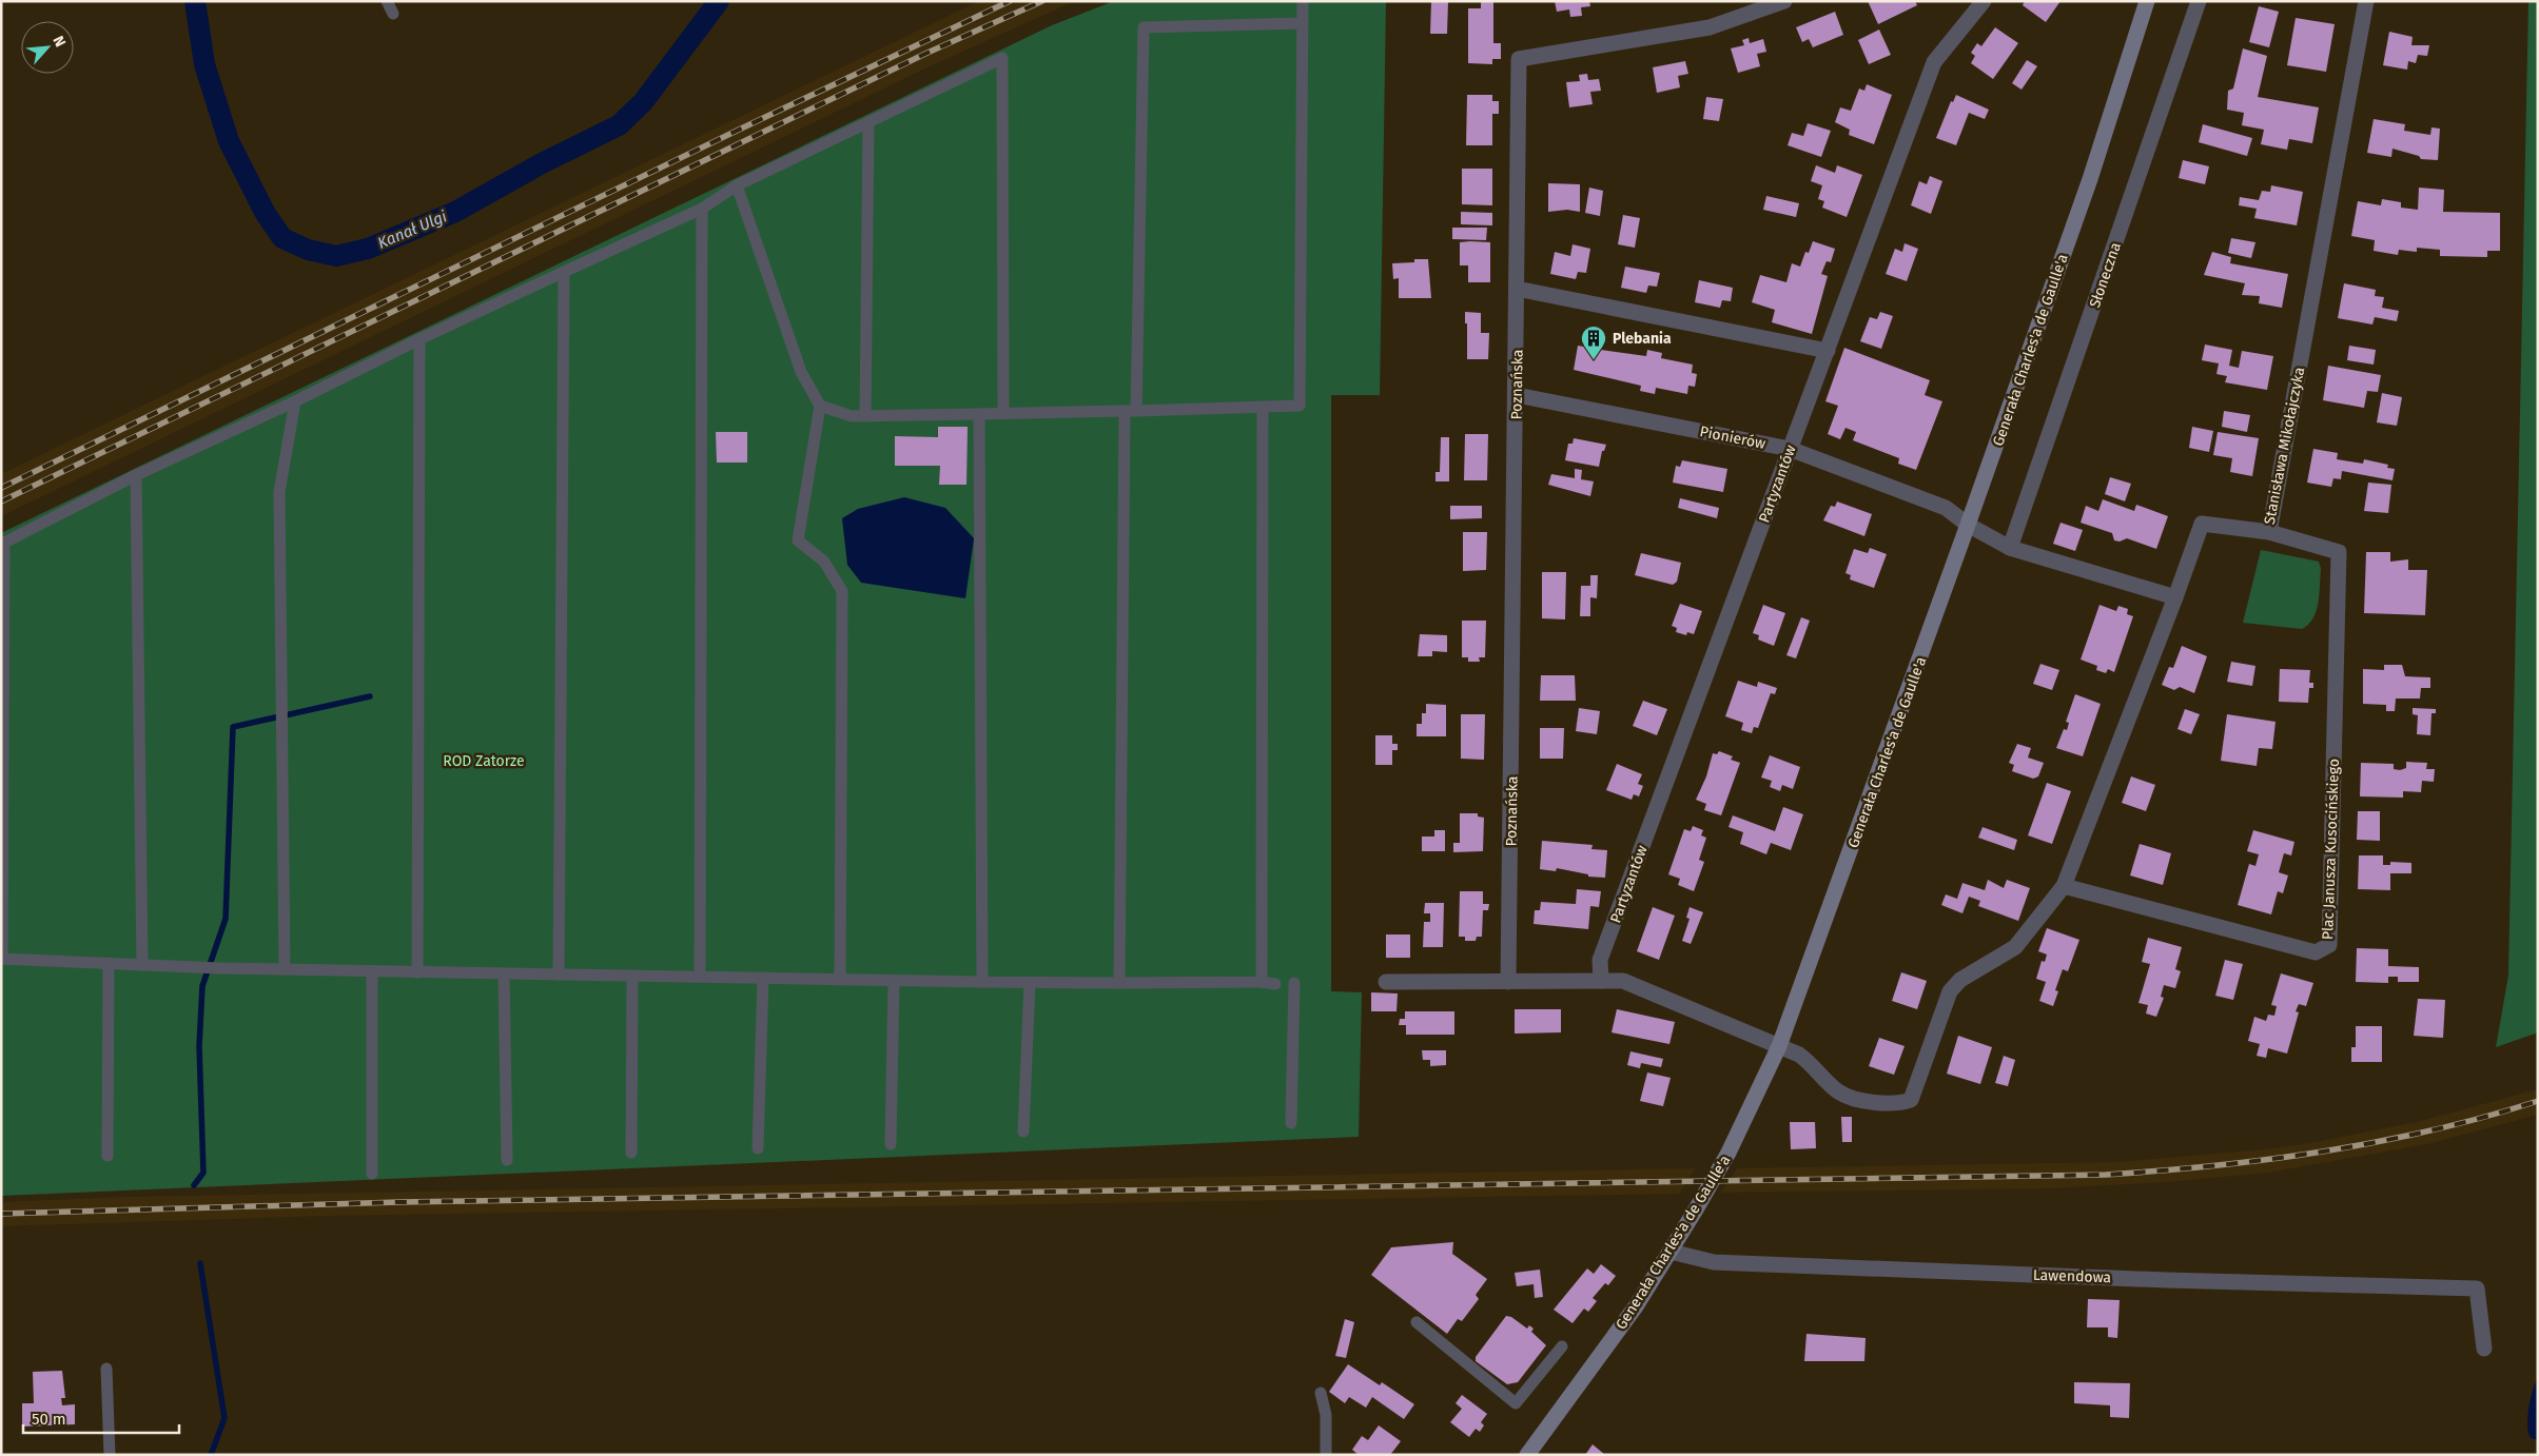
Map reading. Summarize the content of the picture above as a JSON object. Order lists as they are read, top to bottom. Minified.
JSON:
{"streets":{"main road":["Generała Charles'a de Gaulle'a"],"street":["Słoneczna","Poznańska","Pionierów","Stanisława Mikołajczyka","Partyzantów","Plac Janusza Kusocińskiego","Lawendowa"]},"crossings":[["Generała Charles'a de Gaulle'a","Pionierów"],["Generała Charles'a de Gaulle'a","Lawendowa"],["Poznańska","Pionierów"],["Pionierów","Partyzantów"],["Stanisława Mikołajczyka","Plac Janusza Kusocińskiego"]],"water":["Kanał Ulgi"],"parks":["ROD Zatorze"],"places":{"building":["Plebania"]},"scale_bar":"50 m","north":"top right"}
